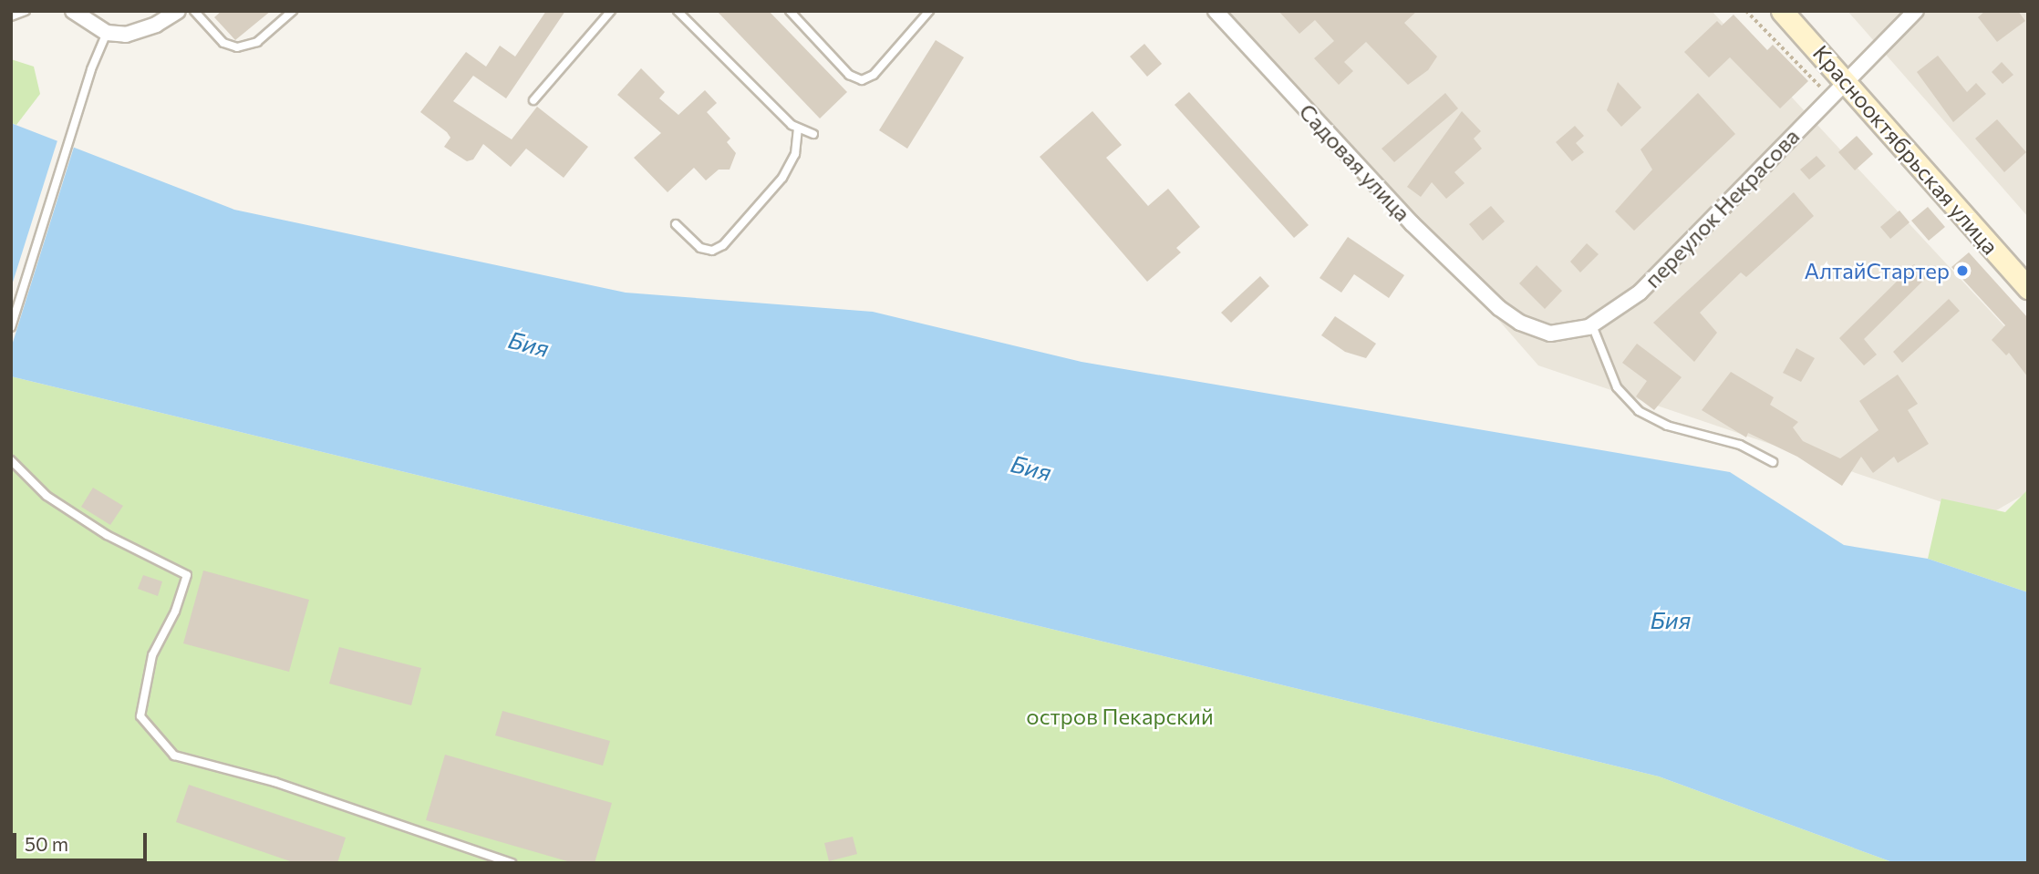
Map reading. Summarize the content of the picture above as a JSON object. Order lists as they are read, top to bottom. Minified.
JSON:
{"streets":{"main road":["Краснооктябрьская улица"],"street":["Садовая улица","переулок Некрасова"]},"crossings":[["Краснооктябрьская улица","переулок Некрасова"],["Садовая улица","переулок Некрасова"]],"water":["Бия"],"parks":["остров Пекарский"],"places":["АлтайСтартер"],"scale_bar":"50 m"}
